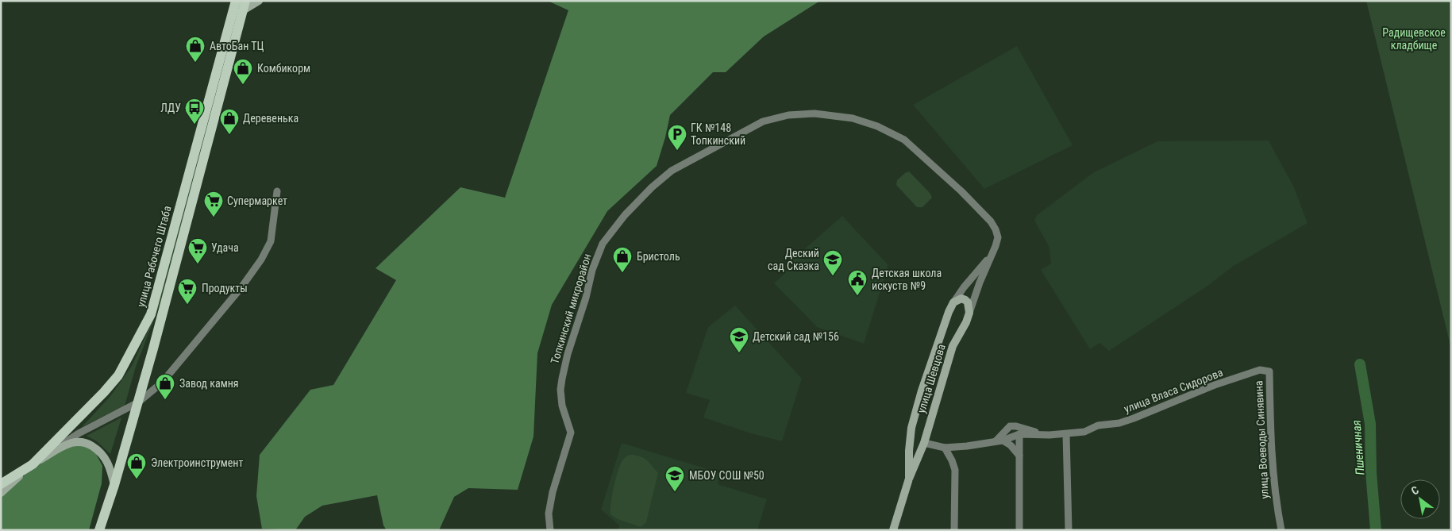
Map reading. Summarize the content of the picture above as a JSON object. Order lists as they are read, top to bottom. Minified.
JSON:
{"streets":{"main road":["улица Рабочего Штаба","улица Шевцова"],"street":["Топкинский микрорайон","улица Власа Сидорова","улица Воеводы Синявина"]},"crossings":[["Топкинский микрорайон","улица Шевцова"],["улица Шевцова","улица Власа Сидорова"],["улица Власа Сидорова","улица Воеводы Синявина"]],"water":["Пшеничная"],"parks":["Радищевское кладбище"],"places":{"shop":["АвтоБан ТЦ","Комбикорм","Деревенька","Бристоль","Завод камня","Электроинструмент"],"bus stop":["ЛДУ"],"parking":["ГК №148 Топкинский"],"supermarket":["Супермаркет","Удача","Продукты"],"school or university":["Деский сад Сказка","Детский сад №156","МБОУ СОШ №50"],"public building":["Детская школа искуств №9"]},"north":"top left"}
